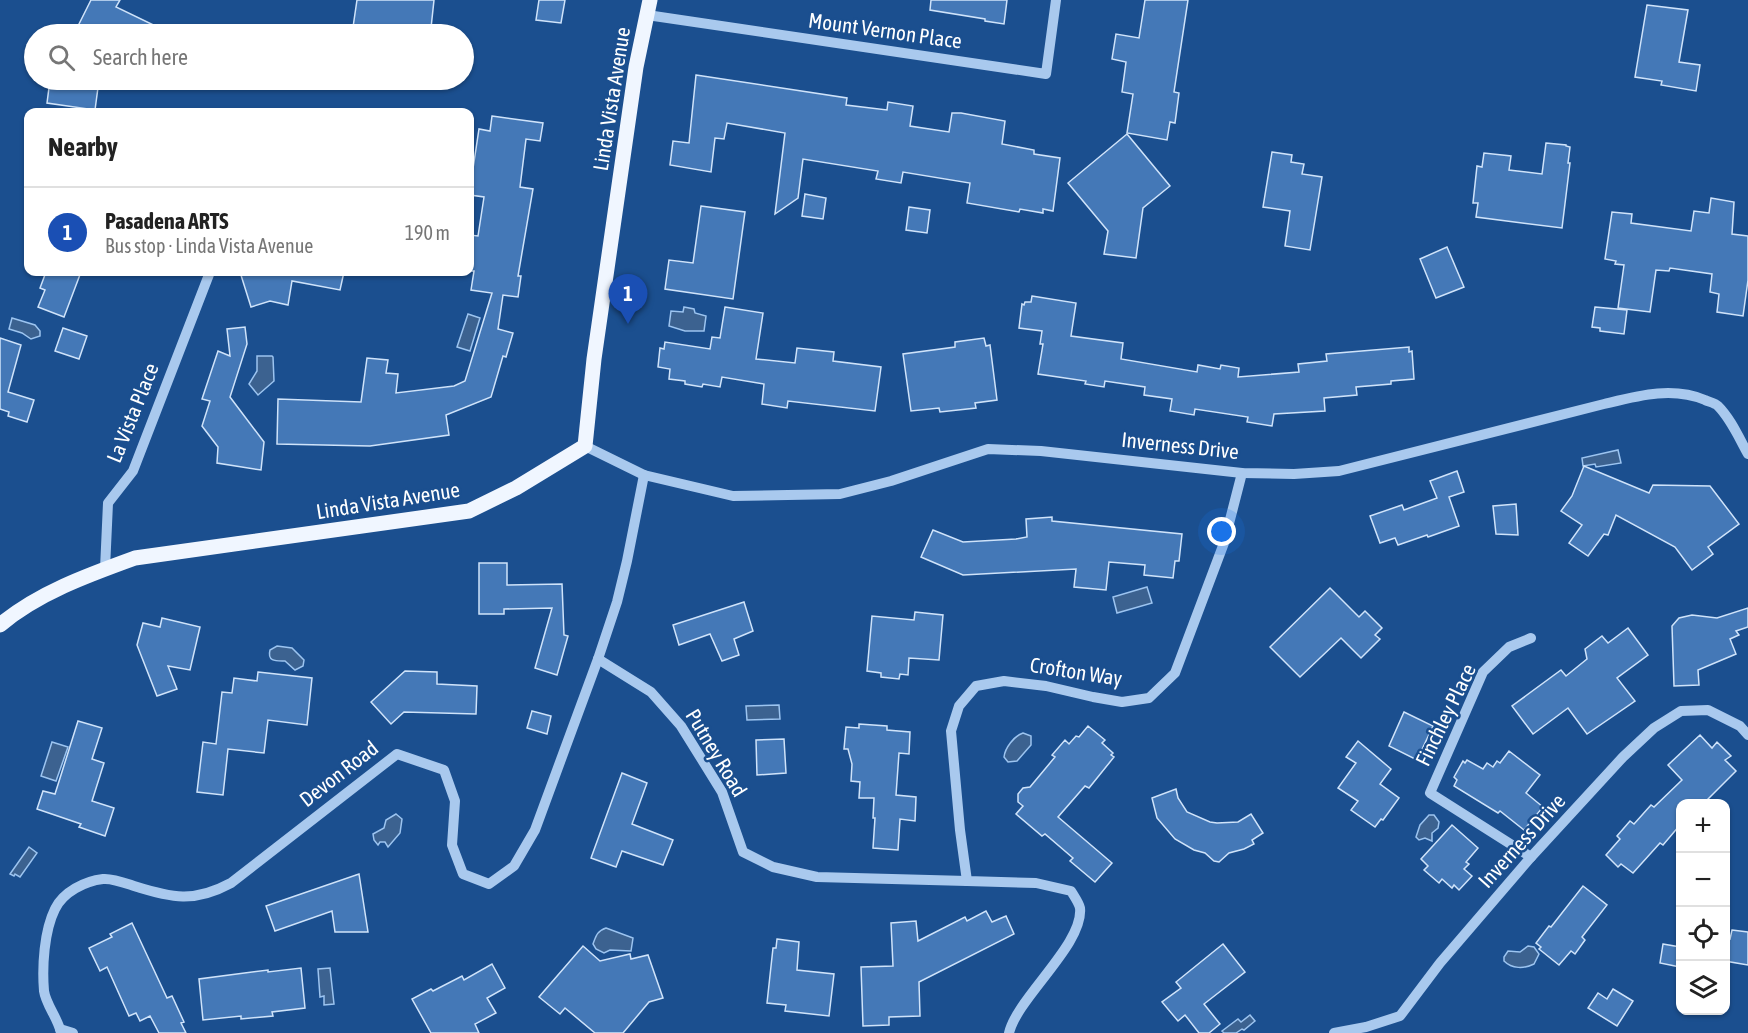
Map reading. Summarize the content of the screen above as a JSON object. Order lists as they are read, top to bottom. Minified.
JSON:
{"streets":{"main road":["Linda Vista Avenue"],"street":["Mount Vernon Place","La Vista Place","Inverness Drive","Crofton Way","Finchley Place","Putney Road","Devon Road"]},"crossings":[["Mount Vernon Place","Linda Vista Avenue"],["Linda Vista Avenue","La Vista Place"],["Linda Vista Avenue","Inverness Drive"],["Inverness Drive","Crofton Way"],["Inverness Drive","Finchley Place"],["Inverness Drive","Devon Road"],["Crofton Way","Putney Road"],["Putney Road","Devon Road"]],"page":{"search":"Search here","heading":"Nearby","list":[{"mark":"1","name":"Pasadena ARTS","note":"Bus stop · Linda Vista Avenue","value":"190 m"}],"pins":"1","map_buttons":["+","−"]}}
